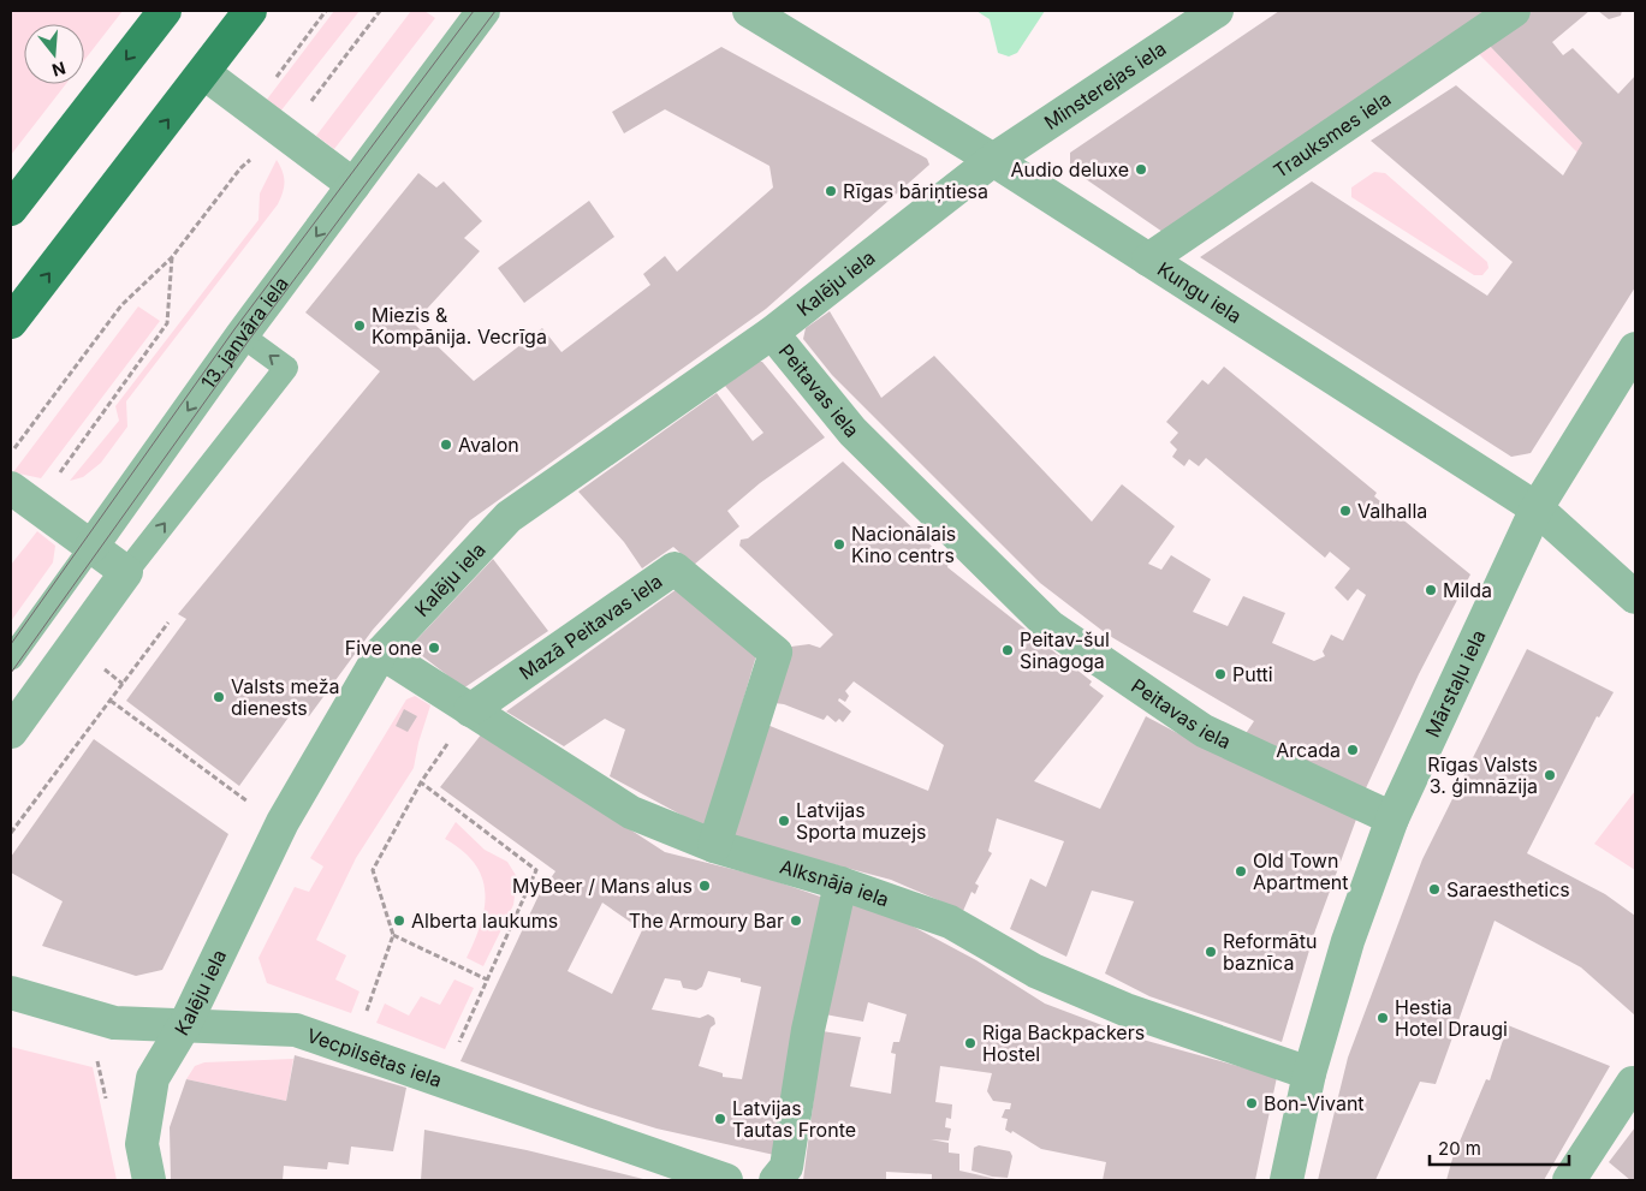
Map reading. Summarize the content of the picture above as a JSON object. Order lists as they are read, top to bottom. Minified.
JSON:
{"streets":{"street":["Minsterejas iela","Trauksmes iela","Kalēju iela","Kungu iela","13. janvāra iela","Peitavas iela","Mazā Peitavas iela","Mārstaļu iela","Alksnāja iela","Vecpilsētas iela"]},"crossings":[["Minsterejas iela","Kalēju iela"],["Minsterejas iela","Kungu iela"],["Trauksmes iela","Kungu iela"],["Kalēju iela","Kungu iela"],["Kalēju iela","Peitavas iela"],["Kalēju iela","Alksnāja iela"],["Kalēju iela","Vecpilsētas iela"],["Kungu iela","Mārstaļu iela"],["Peitavas iela","Mārstaļu iela"],["Mazā Peitavas iela","Alksnāja iela"],["Mārstaļu iela","Alksnāja iela"]],"one_way":["13. janvāra iela"],"places":["Audio deluxe","Rīgas bāriņtiesa","Miezis & Kompānija. Vecrīga","Avalon","Valhalla","Nacionālais Kino centrs","Milda","Five one","Peitav-šul Sinagoga","Putti","Valsts meža dienests","Arcada","Rīgas Valsts 3. ģimnāzija","Latvijas Sporta muzejs","Old Town Apartment","MyBeer / Mans alus","Saraesthetics","Alberta laukums","The Armoury Bar","Reformātu baznīca","Hestia Hotel Draugi","Riga Backpackers Hostel","Bon-Vivant","Latvijas Tautas Fronte"],"scale_bar":"20 m","north":"bottom"}
